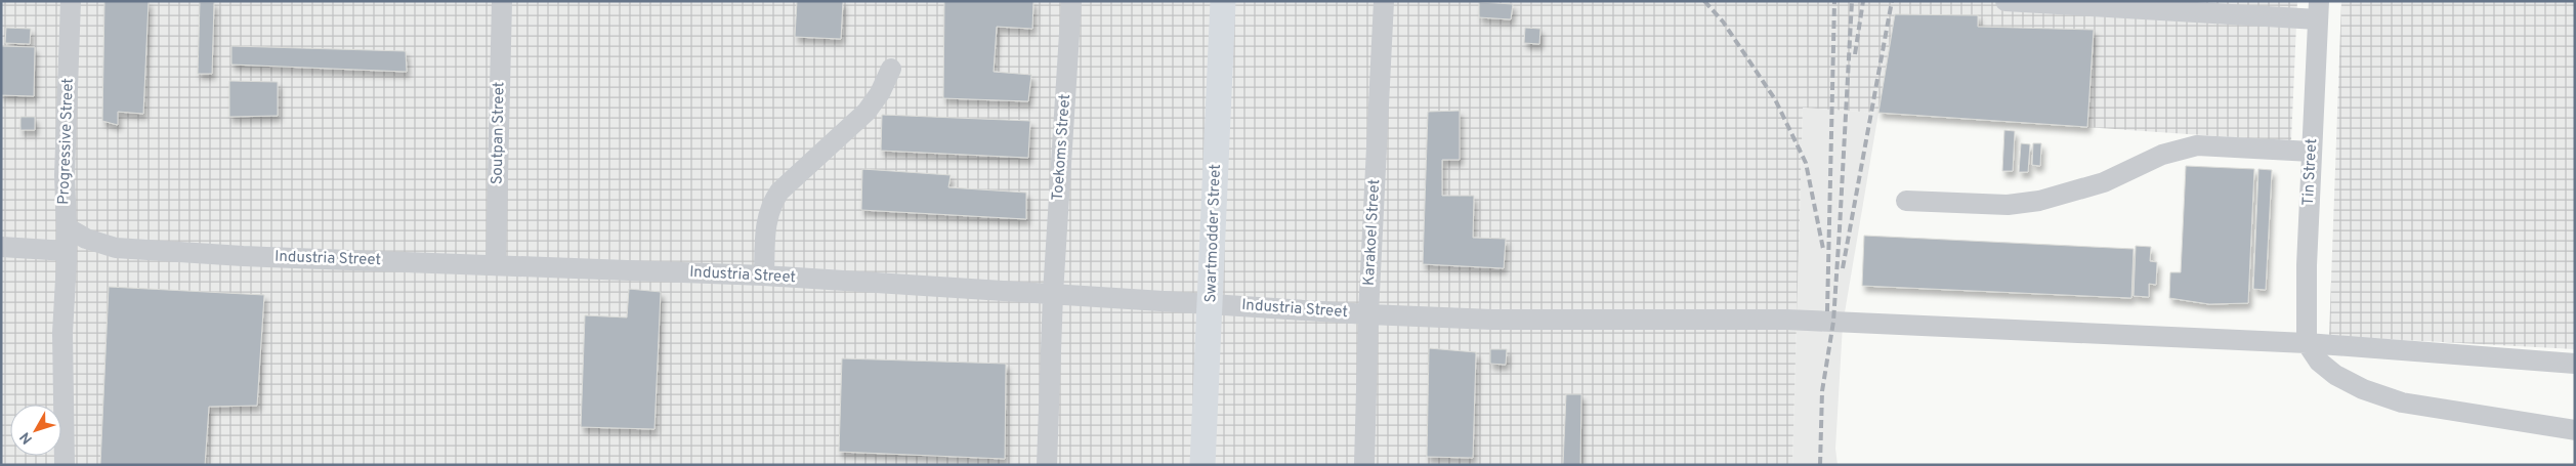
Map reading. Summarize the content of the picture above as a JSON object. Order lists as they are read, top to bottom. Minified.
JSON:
{"streets":{"main road":["Swartmodder Street"],"street":["Soutpan Street","Progressive Street","Toekoms Street","Tin Street","Karakoel Street","Industria Street"]},"crossings":[["Soutpan Street","Industria Street"],["Progressive Street","Industria Street"],["Toekoms Street","Industria Street"],["Tin Street","Industria Street"],["Karakoel Street","Industria Street"],["Swartmodder Street","Industria Street"]],"north":"bottom left"}
